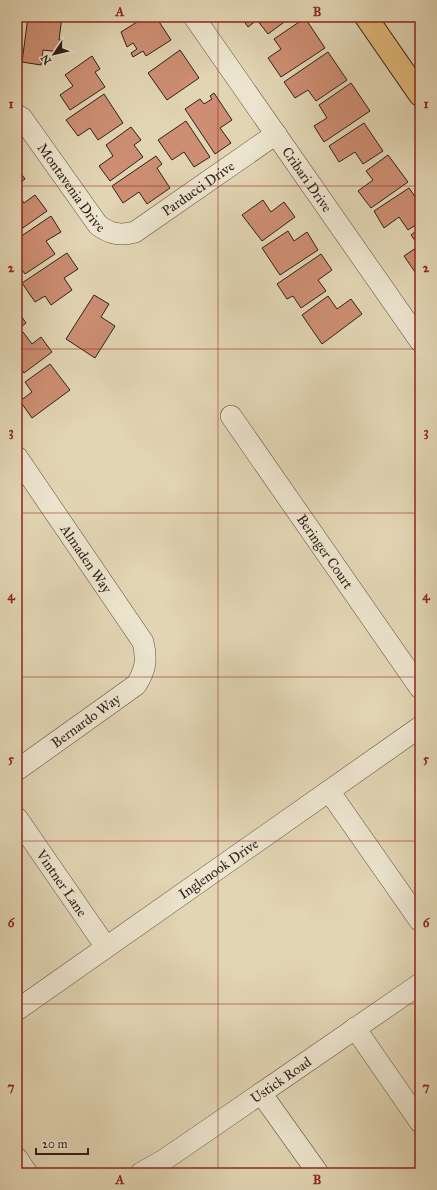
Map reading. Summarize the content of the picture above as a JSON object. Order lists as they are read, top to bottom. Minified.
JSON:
{"streets":{"street":["Cribari Drive","Montavenia Drive","Parducci Drive","Beringer Court","Almaden Way","Bernardo Way","Inglenook Drive","Vintner Lane","Ustick Road"]},"crossings":[["Cribari Drive","Parducci Drive"],["Montavenia Drive","Parducci Drive"],["Almaden Way","Bernardo Way"],["Inglenook Drive","Vintner Lane"]],"scale_bar":"20 m","north":"bottom left","grid":{"columns":["A","B"],"rows":["1","2","3","4","5","6","7"]}}
